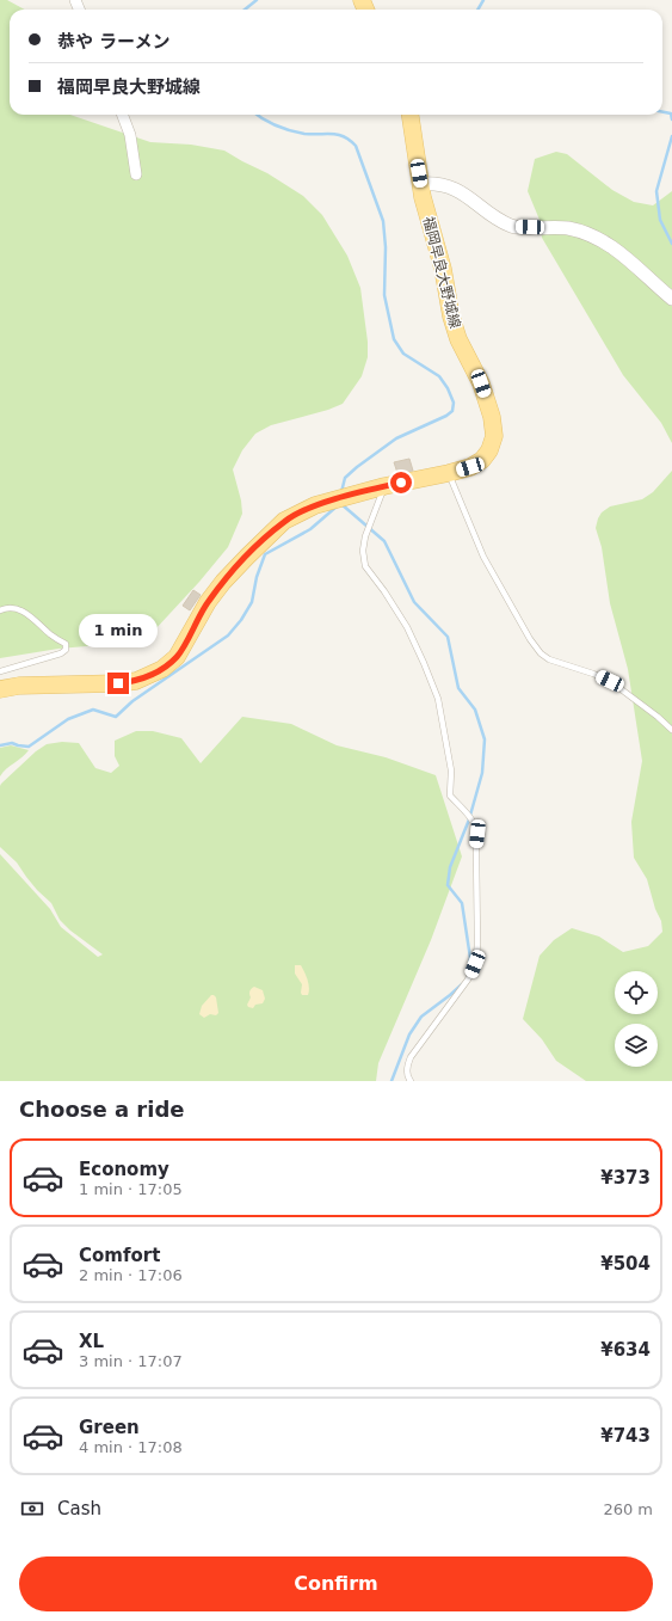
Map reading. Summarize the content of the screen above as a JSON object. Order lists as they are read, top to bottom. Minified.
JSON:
{"streets":{"main road":["福岡早良大野城線"]},"page":{"banner":["恭や ラーメン","福岡早良大野城線"],"bubble":"1 min","heading":"Choose a ride","list":[{"name":"Economy","note":"1 min · 17:05","value":"¥373"},{"name":"Comfort","note":"2 min · 17:06","value":"¥504"},{"name":"XL","note":"3 min · 17:07","value":"¥634"},{"name":"Green","note":"4 min · 17:08","value":"¥743"}],"pay":["Cash","260 m"],"buttons":"Confirm"}}
